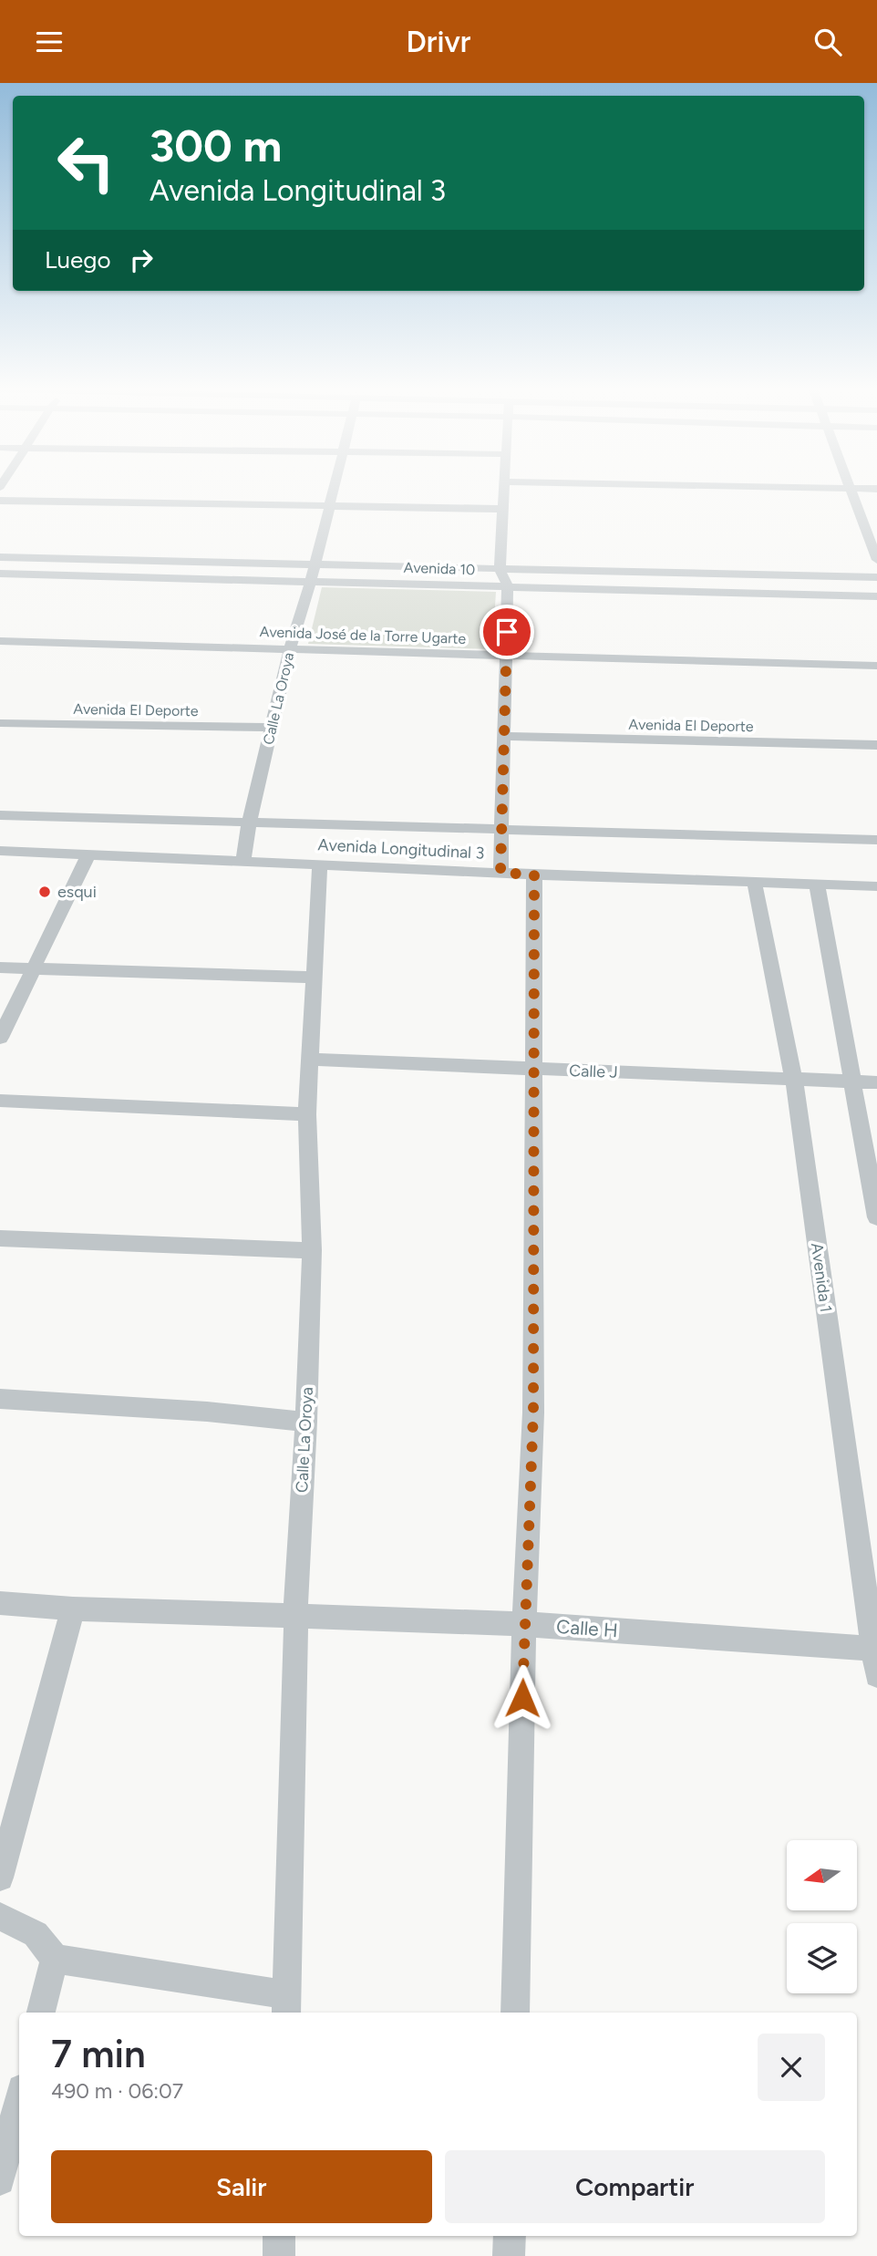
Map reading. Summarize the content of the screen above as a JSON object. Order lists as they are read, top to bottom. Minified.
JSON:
{"streets":{"street":["Avenida 10","Avenida José de la Torre Ugarte","Calle La Oroya","Avenida El Deporte","Avenida Longitudinal 3","Calle J","Avenida 1","Calle H"]},"crossings":[["Avenida 10","Calle La Oroya"],["Avenida José de la Torre Ugarte","Calle La Oroya"],["Calle La Oroya","Avenida El Deporte"],["Calle La Oroya","Avenida Longitudinal 3"],["Calle La Oroya","Calle J"],["Calle La Oroya","Calle H"],["Avenida Longitudinal 3","Avenida 1"],["Calle J","Avenida 1"],["Avenida 1","Calle H"]],"places":["esqui"],"north":"left","page":{"header":"Drivr","turn":["300 m","Avenida Longitudinal 3"],"then":"Luego","heading":["7 min","490 m · 06:07"],"buttons":["Salir","Compartir"]}}
